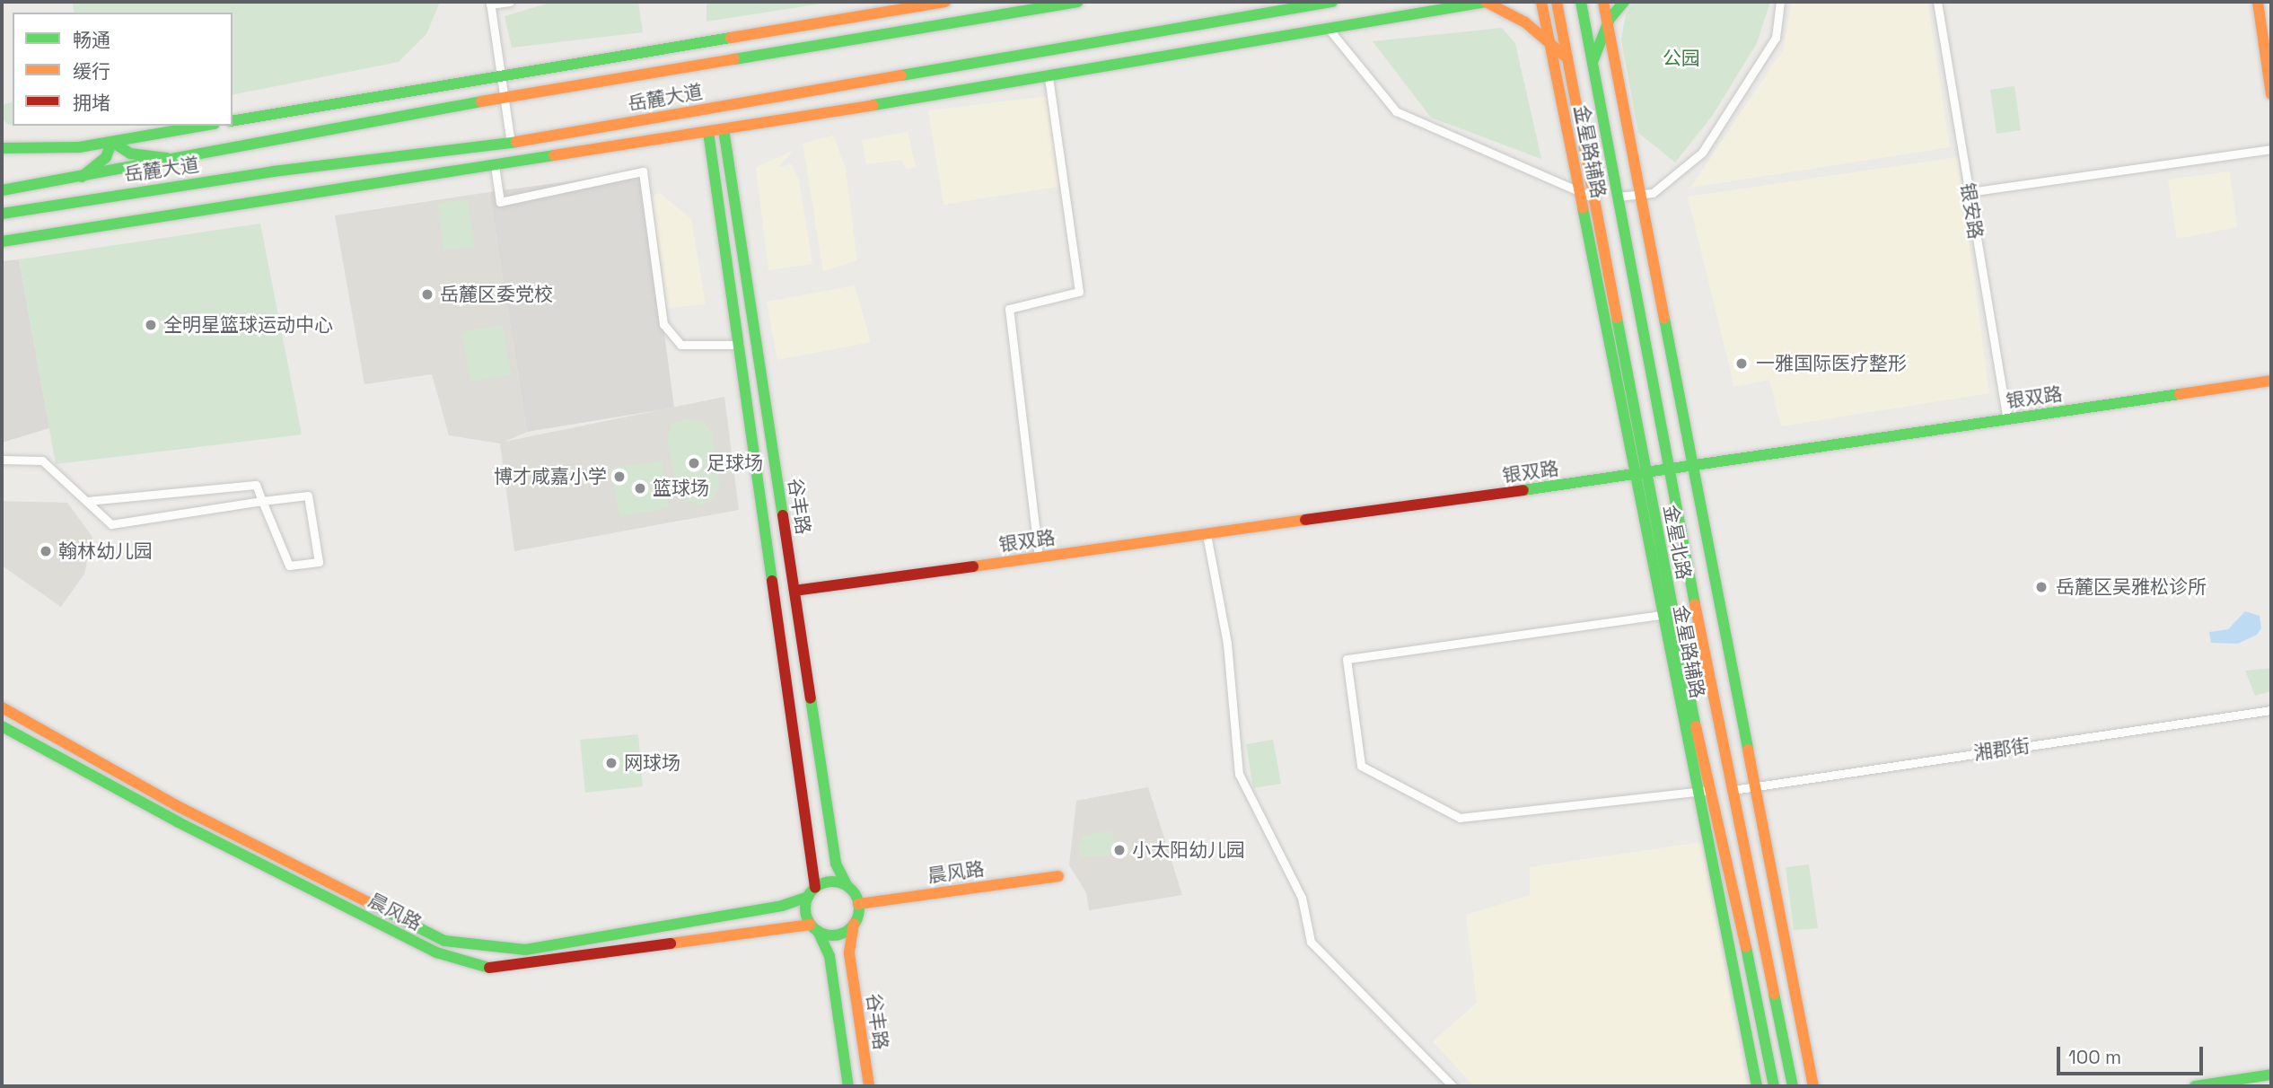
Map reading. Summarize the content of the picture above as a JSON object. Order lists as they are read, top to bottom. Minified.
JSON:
{"streets":{"main road":["岳麓大道","金星路辅路","银双路","谷丰路","金星北路","晨风路"],"street":["银安路","湘郡街"]},"crossings":[["金星路辅路","银双路"],["金星路辅路","金星北路"],["银安路","银双路"],["银双路","谷丰路"],["银双路","金星北路"],["谷丰路","晨风路"],["金星北路","湘郡街"]],"parks":["公园"],"places":["岳麓区委党校","全明星篮球运动中心","一雅国际医疗整形","足球场","博才咸嘉小学","篮球场","翰林幼儿园","岳麓区吴雅松诊所","网球场","小太阳幼儿园"],"legend":["畅通","缓行","拥堵"],"scale_bar":"100 m"}
